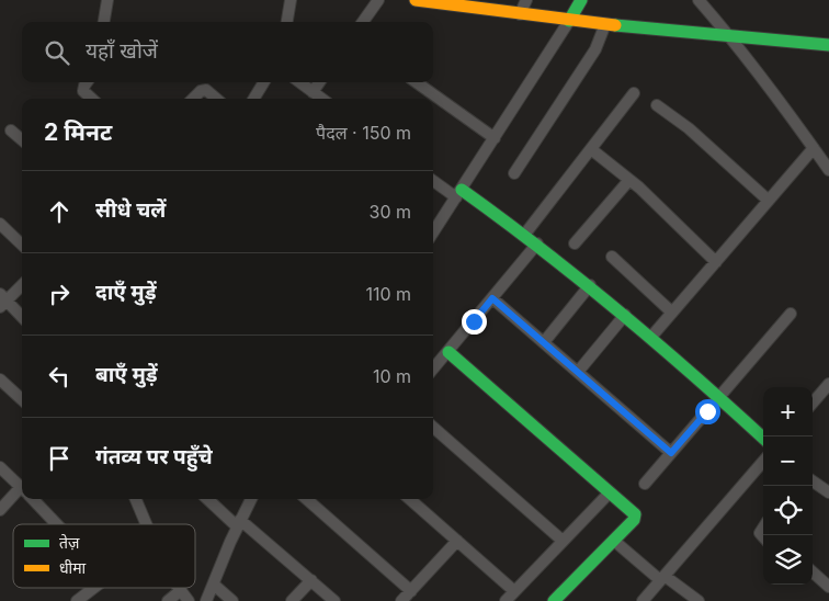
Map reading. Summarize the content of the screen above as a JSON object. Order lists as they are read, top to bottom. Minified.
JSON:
{"legend":["तेज़","धीमा"],"page":{"search":"यहाँ खोजें","heading":["2 मिनट","पैदल · 150 m"],"list":[["सीधे चलें","30 m"],["दाएँ मुड़ें","110 m"],["बाएँ मुड़ें","10 m"],"गंतव्य पर पहुँचे"],"map_buttons":["+","−"]}}
